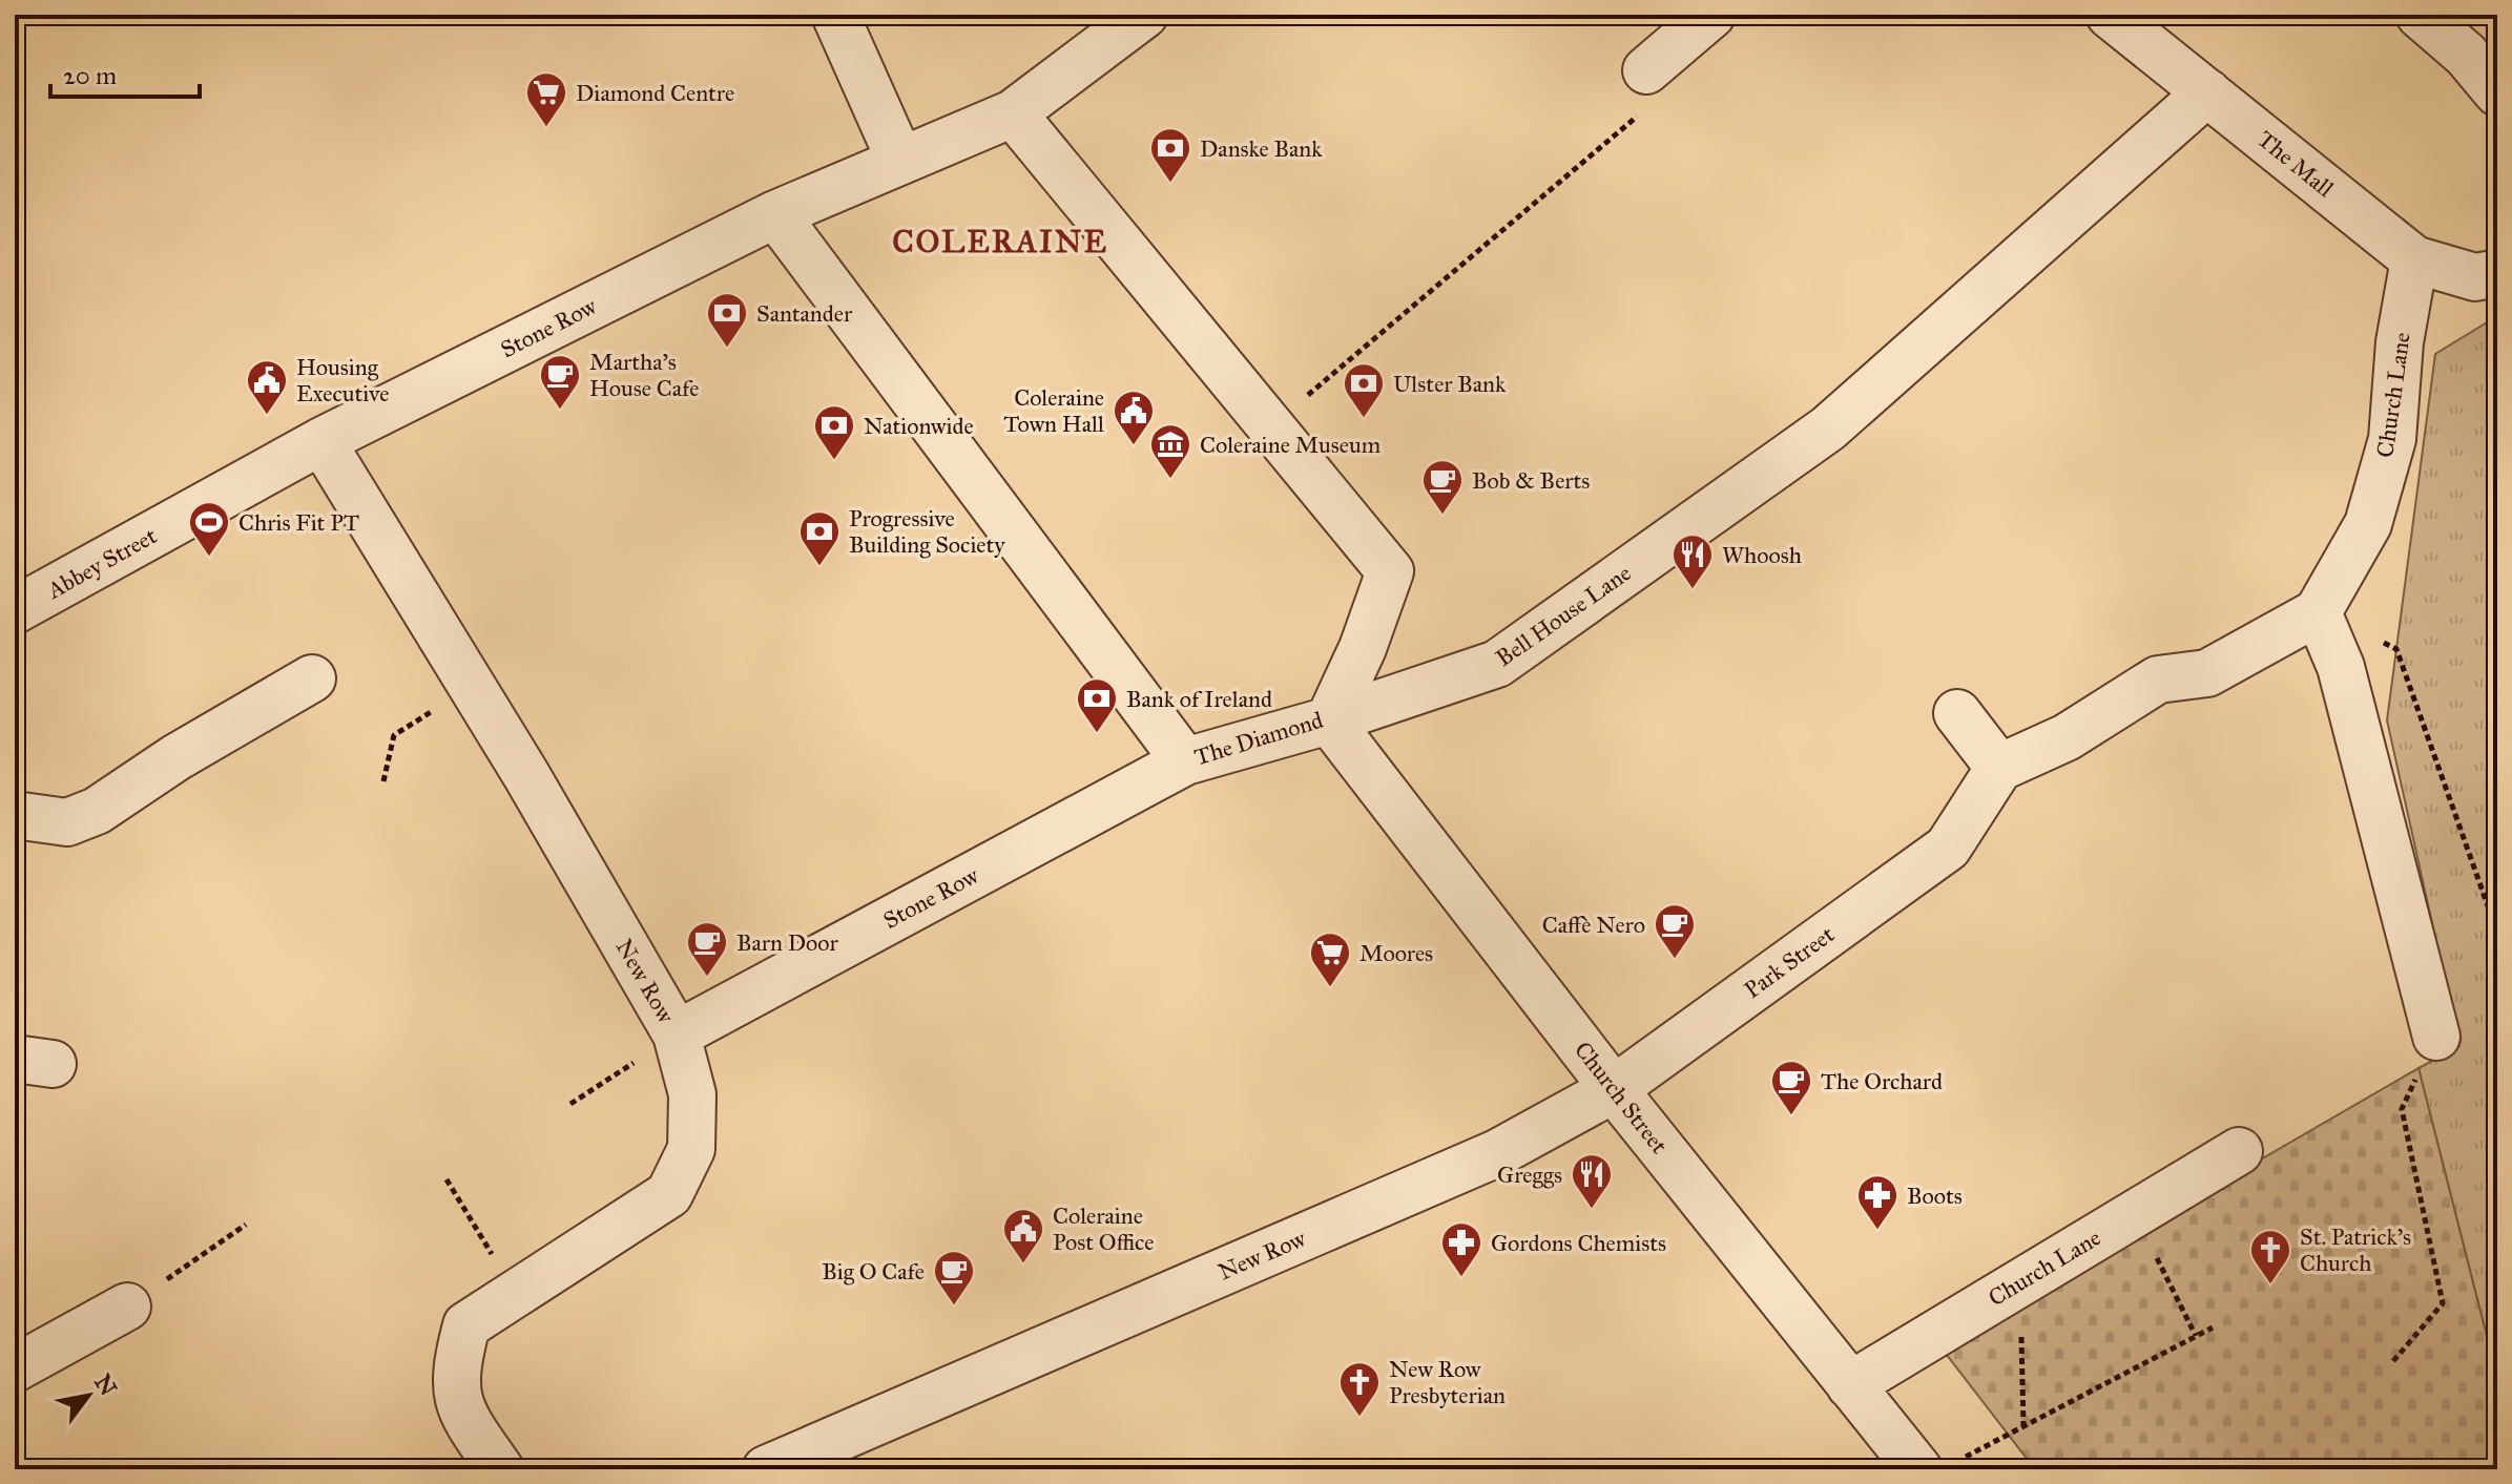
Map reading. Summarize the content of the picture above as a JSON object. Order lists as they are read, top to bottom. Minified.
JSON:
{"streets":{"street":["The Mall","Stone Row","Church Lane","Abbey Street","Bell House Lane","The Diamond","Park Street","New Row","Church Street"]},"crossings":[["The Mall","Church Lane"],["The Mall","Bell House Lane"],["Stone Row","Abbey Street"],["Stone Row","The Diamond"],["Stone Row","New Row"],["Church Lane","Church Street"],["Abbey Street","New Row"],["Bell House Lane","The Diamond"],["Bell House Lane","Church Street"],["The Diamond","Church Street"],["Park Street","New Row"],["Park Street","Church Street"],["New Row","Church Street"]],"districts":["COLERAINE"],"places":{"supermarket":["Diamond Centre","Moores"],"bank":["Danske Bank","Santander","Ulster Bank","Nationwide","Progressive Building Society","Bank of Ireland"],"cafe":["Martha's House Cafe","Bob & Berts","Caffè Nero","Barn Door","The Orchard","Big O Cafe"],"public building":["Housing Executive","Coleraine Town Hall","Coleraine Post Office"],"museum":["Coleraine Museum"],"sports":["Chris Fit PT"],"restaurant":["Whoosh","Greggs"],"pharmacy":["Boots","Gordons Chemists"],"church":["St. Patrick's Church","New Row Presbyterian"]},"scale_bar":"20 m","north":"top right"}
